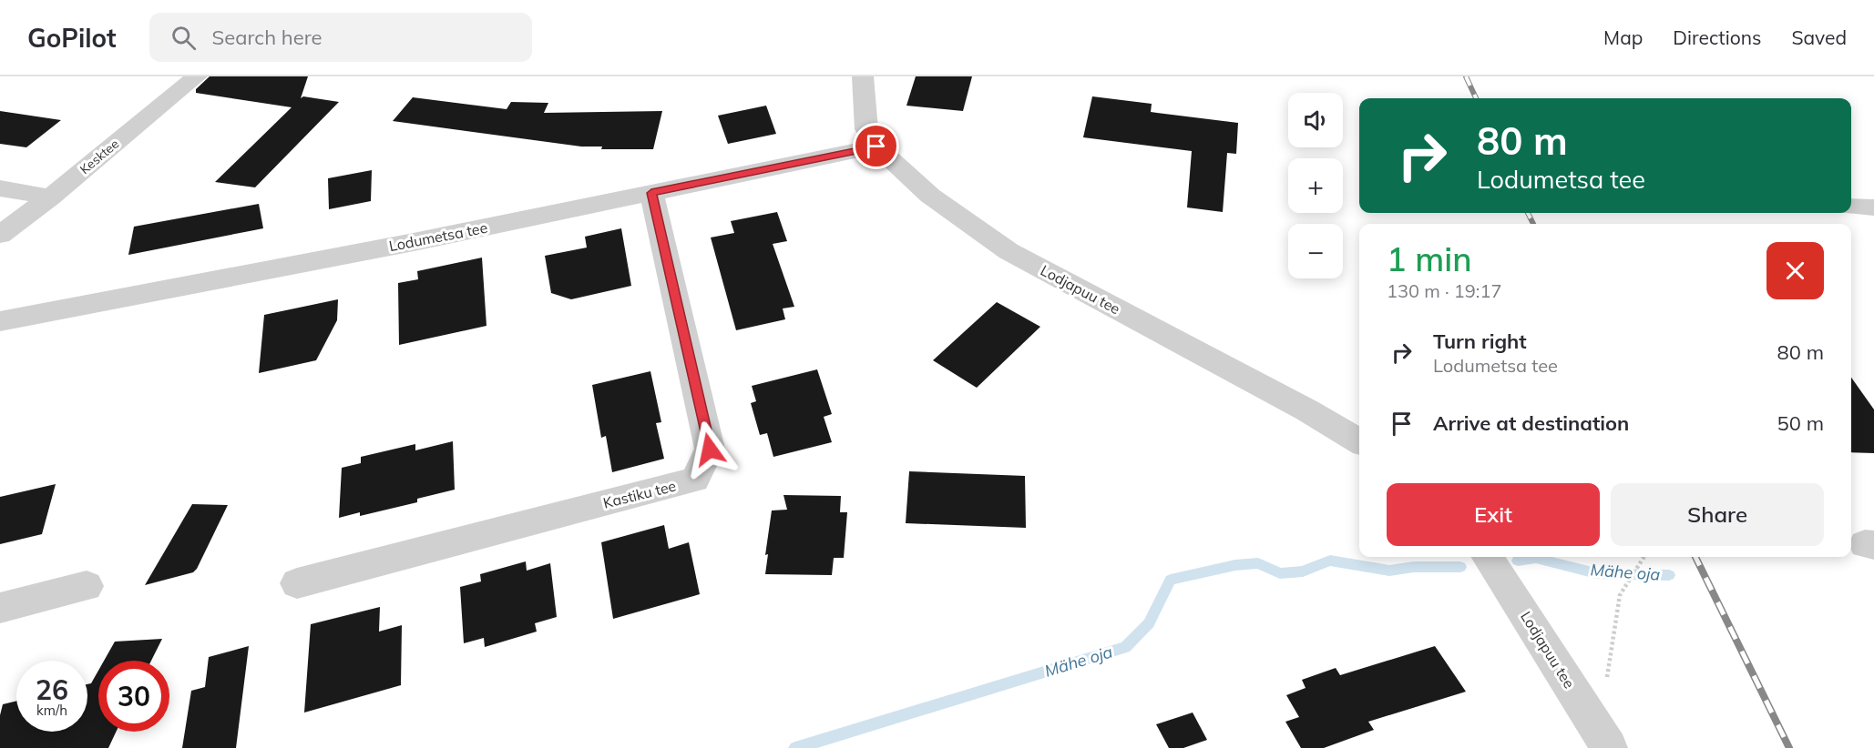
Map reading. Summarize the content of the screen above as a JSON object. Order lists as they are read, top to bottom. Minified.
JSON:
{"streets":{"street":["Kesktee","Lodumetsa tee","Lodjapuu tee","Kastiku tee"]},"crossings":[["Lodumetsa tee","Lodjapuu tee"],["Lodumetsa tee","Kastiku tee"]],"water":["Mähe oja"],"page":{"header":"GoPilot","search":"Search here","nav":["Map","Directions","Saved"],"map_buttons":["+","−"],"turn":["80 m","Lodumetsa tee"],"heading":["1 min","130 m · 19:17"],"list":[{"name":"Turn right","note":"Lodumetsa tee","value":"80 m"},{"name":"Arrive at destination","value":"50 m"}],"buttons":["Exit","Share"],"speed":"26 km/h","limit":"30"}}
